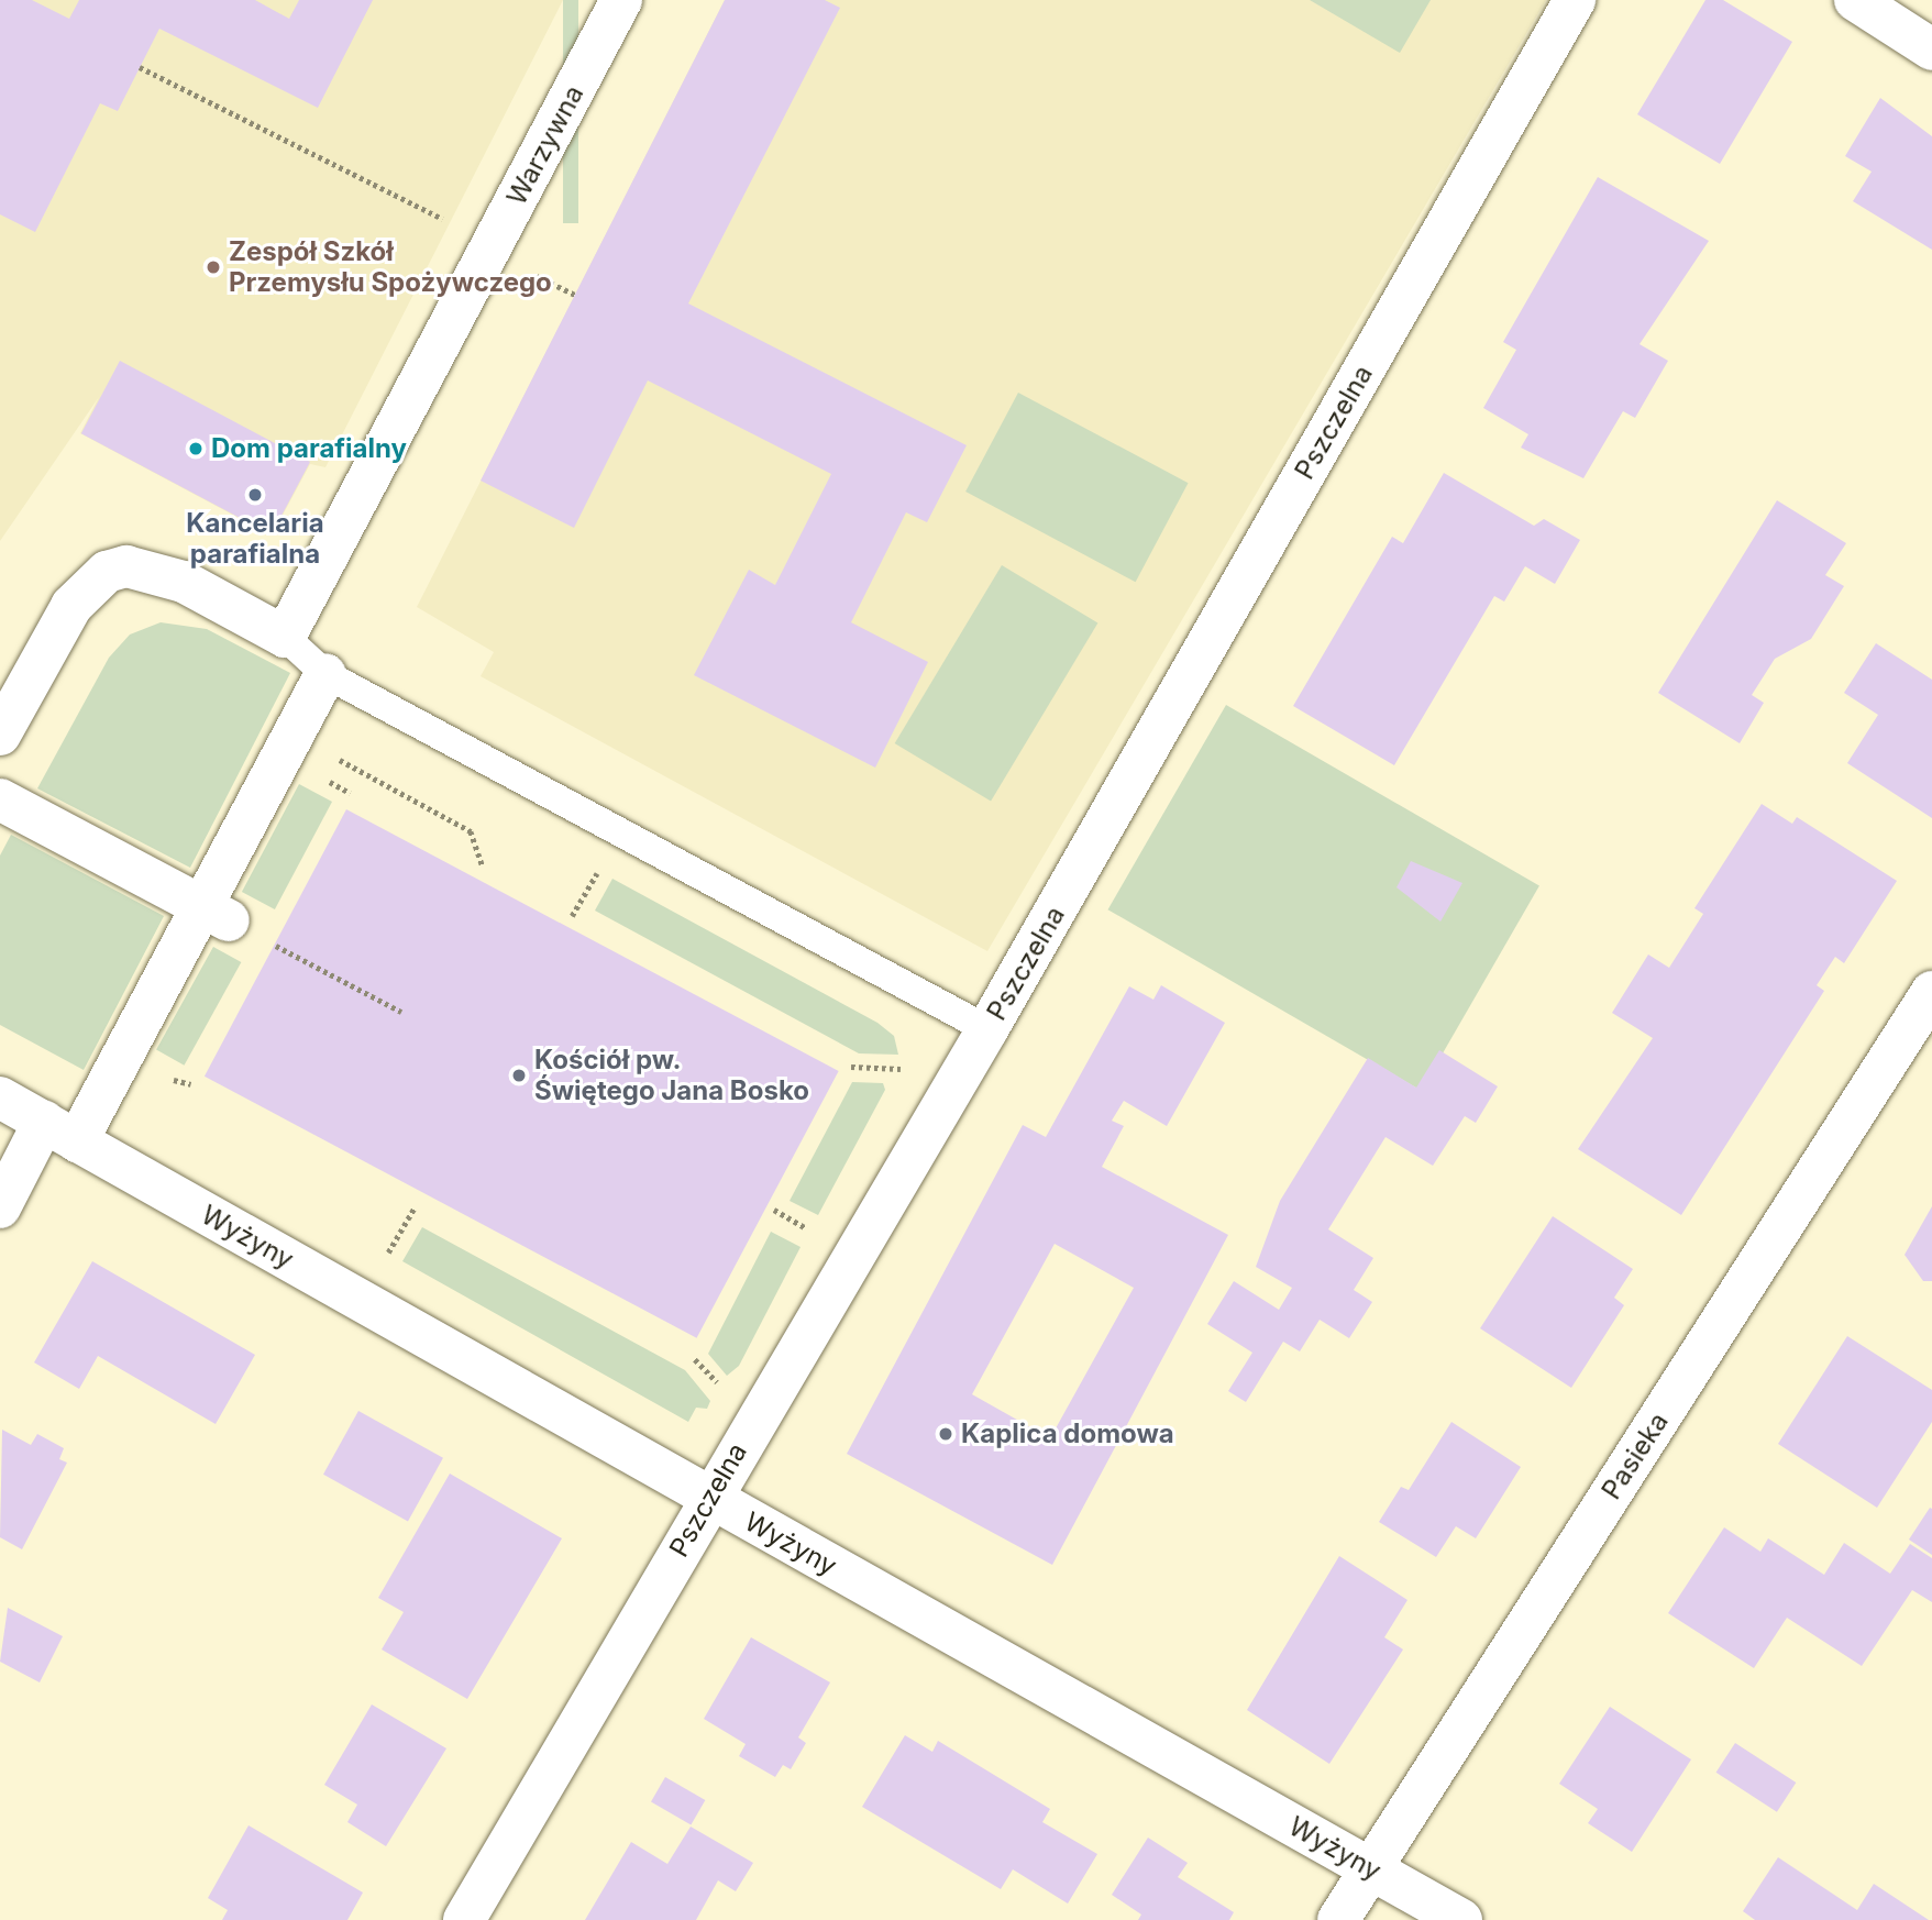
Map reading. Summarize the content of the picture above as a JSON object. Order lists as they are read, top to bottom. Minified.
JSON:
{"streets":{"street":["Warzywna","Pszczelna","Wyżyny","Pasieka"]},"crossings":[["Pszczelna","Wyżyny"],["Wyżyny","Pasieka"]],"places":["Zespół Szkół Przemysłu Spożywczego","Dom parafialny","Kancelaria parafialna","Kościół pw. Świętego Jana Bosko","Kaplica domowa"]}
